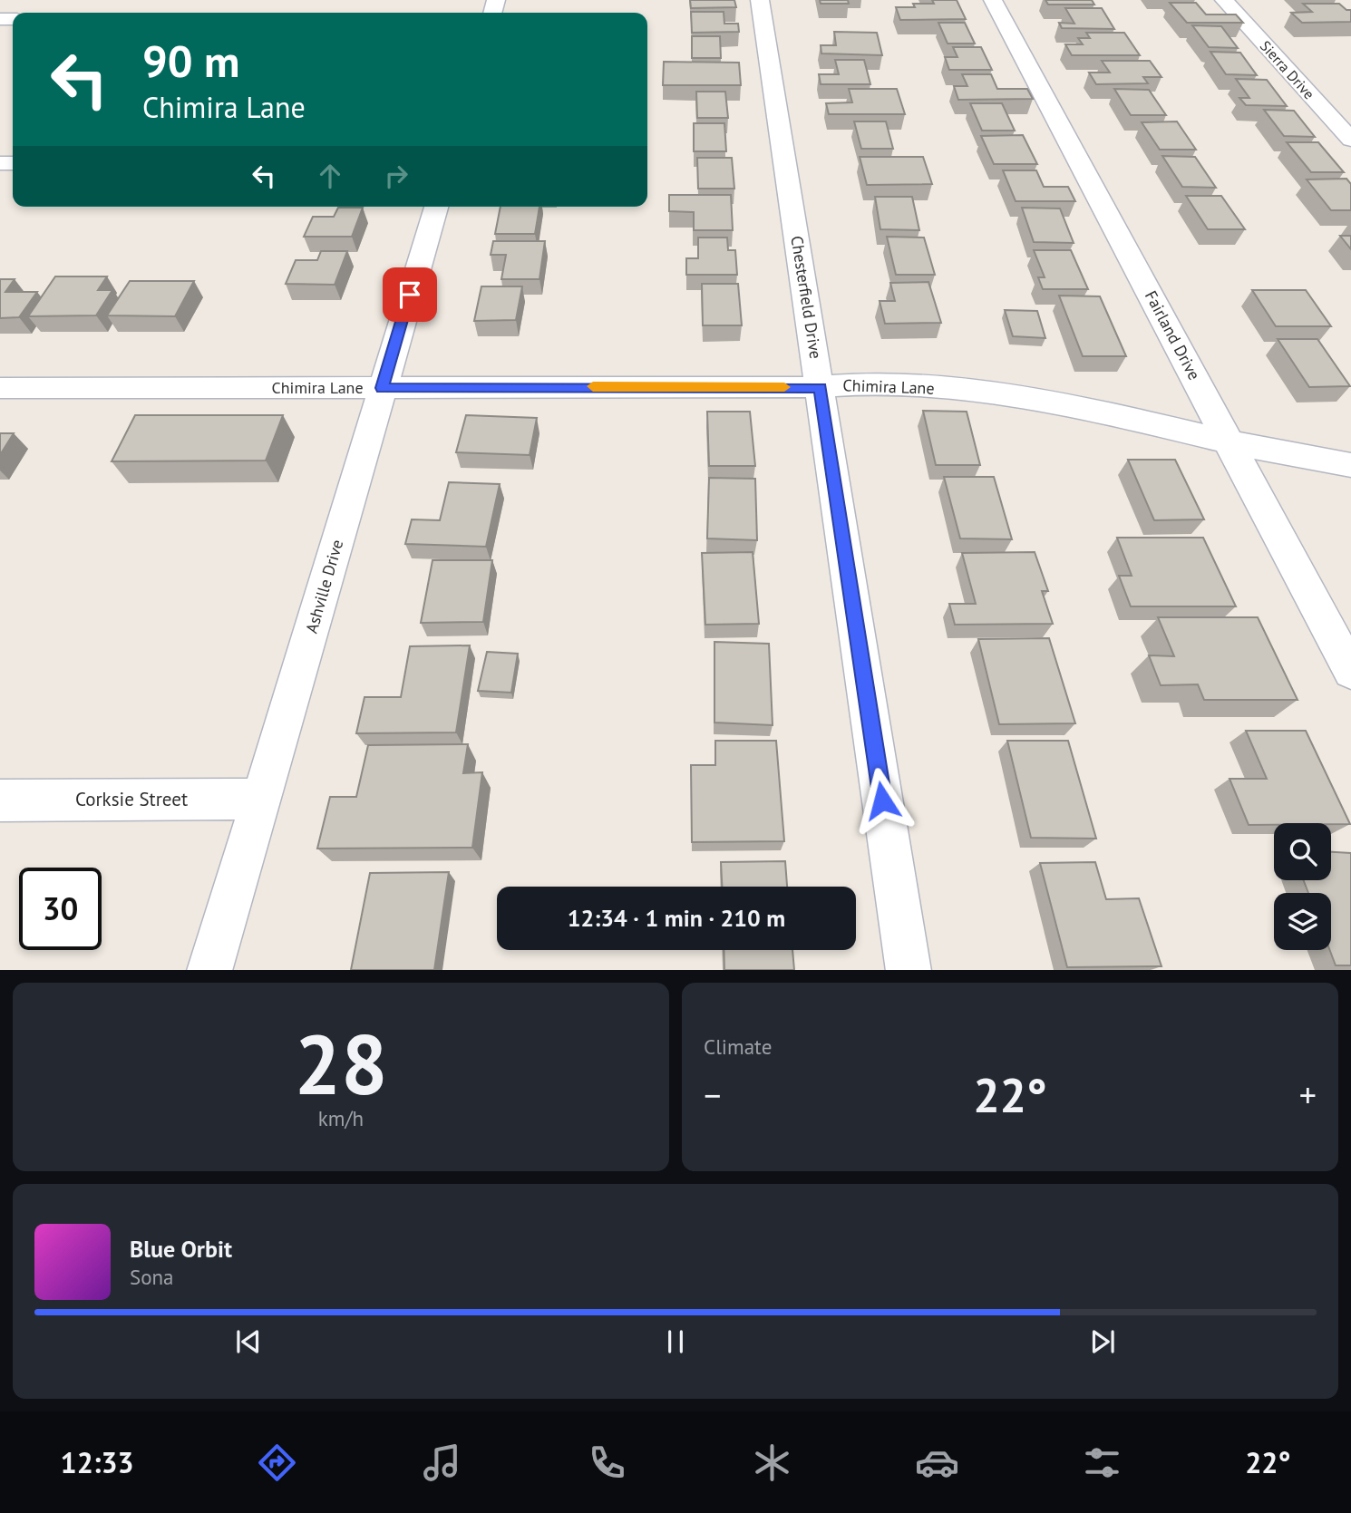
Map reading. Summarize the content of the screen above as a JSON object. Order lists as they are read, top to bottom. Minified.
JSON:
{"streets":{"street":["Sierra Drive","Chesterfield Drive","Fairland Drive","Chimira Lane","Ashville Drive","Corksie Street"]},"crossings":[["Chesterfield Drive","Chimira Lane"],["Fairland Drive","Chimira Lane"],["Chimira Lane","Ashville Drive"],["Ashville Drive","Corksie Street"]],"page":{"turn":["90 m","Chimira Lane"],"limit":"30","trip":"12:34 · 1 min · 210 m","tile":[["28","km/h"],"Climate"],"heat":["−","22°","+"],"song":["Blue Orbit","Sona"],"tabs":["12:33","22°"]}}
